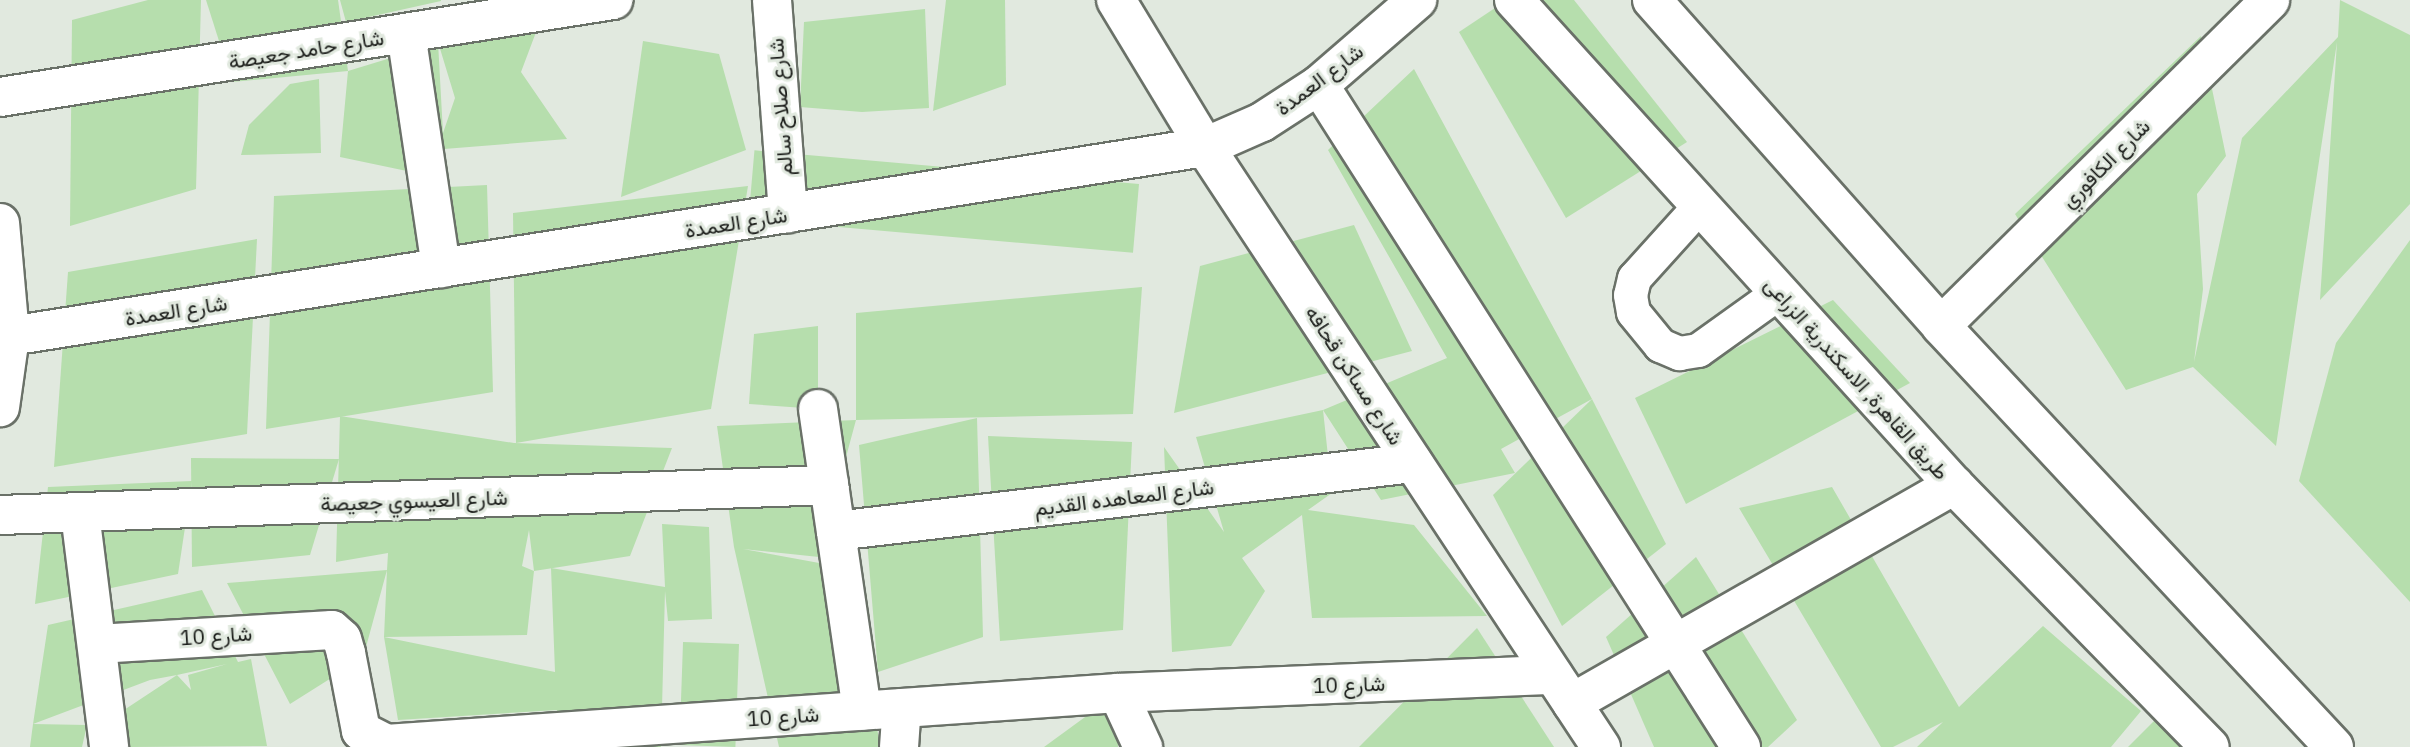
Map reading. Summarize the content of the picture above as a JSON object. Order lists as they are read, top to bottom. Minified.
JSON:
{"streets":{"main road":["شارع حامد جعيصة","شارع العمدة","شارع صلاح سالم","شارع الكافوري","شارع مساكن قحافه","طريق القاهرة, الاسكندرية الزراعى","شارع المعاهده القديم","شارع العيسوي جعيصة","شارع 10"]},"crossings":[["شارع العمدة","شارع صلاح سالم"],["شارع العمدة","شارع مساكن قحافه"],["شارع مساكن قحافه","شارع المعاهده القديم"],["شارع مساكن قحافه","شارع 10"]]}
